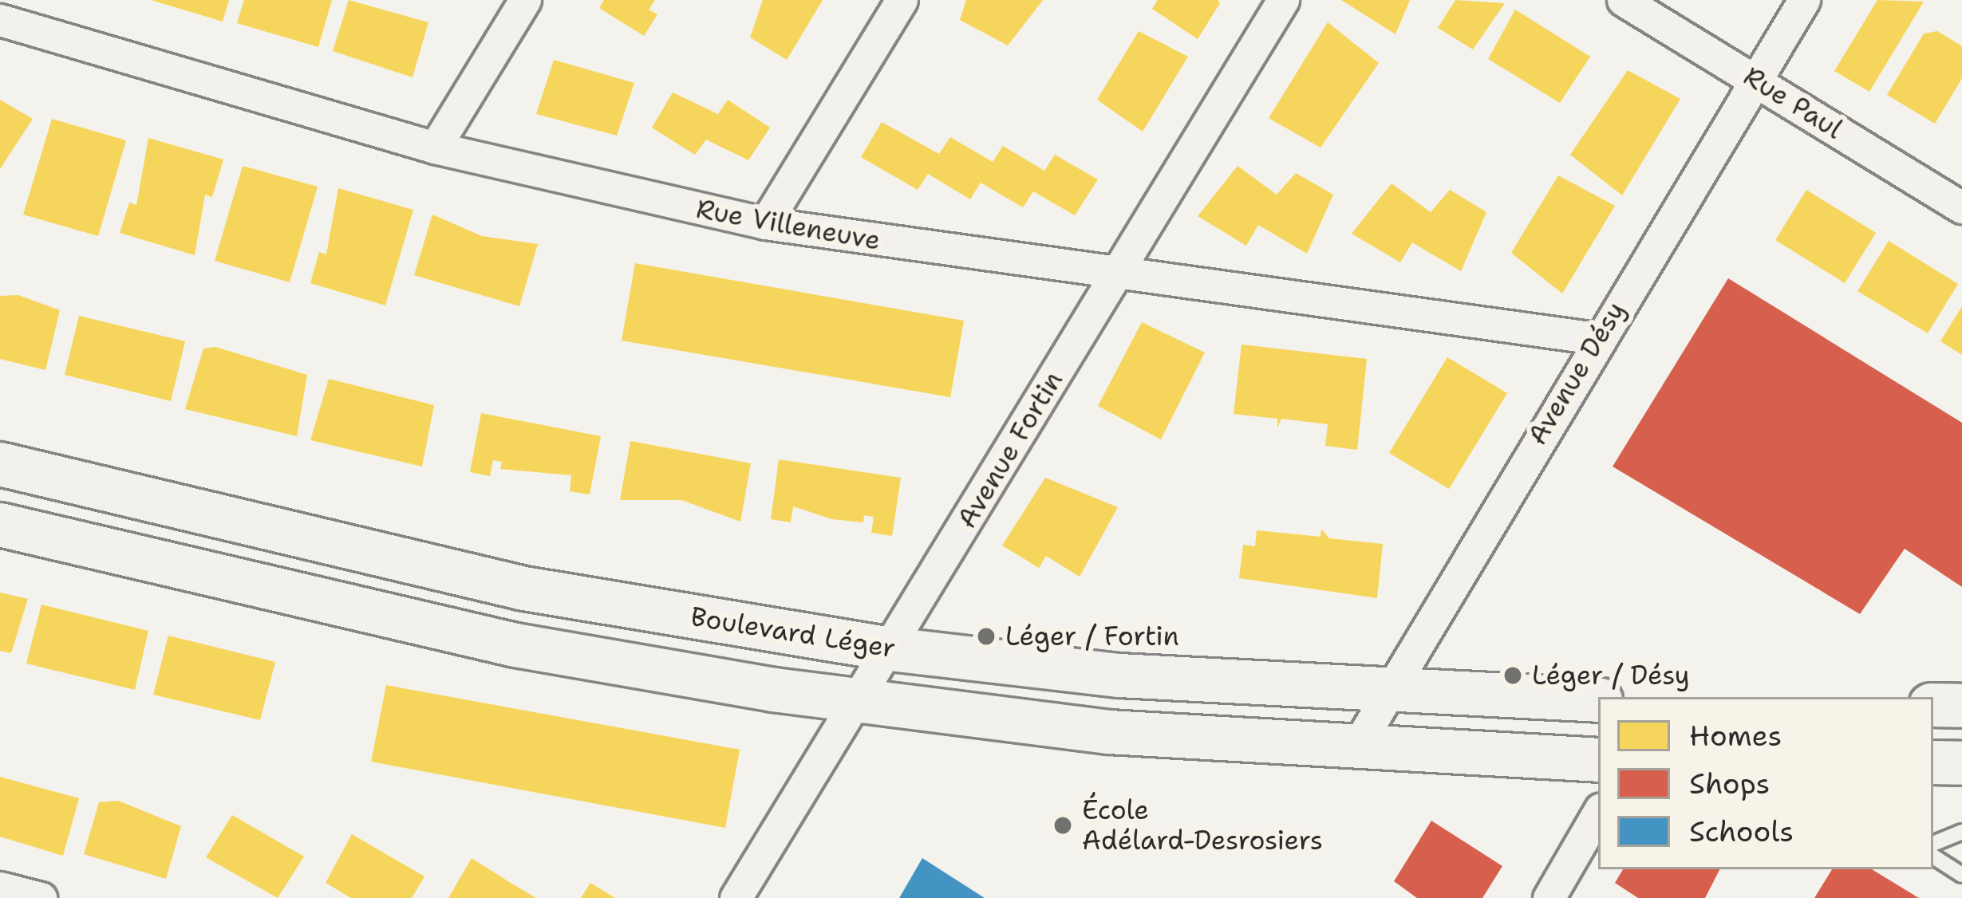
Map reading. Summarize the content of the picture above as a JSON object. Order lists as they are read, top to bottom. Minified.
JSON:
{"streets":{"main road":["Boulevard Léger"],"street":["Rue Paul","Rue Villeneuve","Avenue Désy","Avenue Fortin"]},"crossings":[["Rue Paul","Avenue Désy"],["Rue Villeneuve","Avenue Désy"],["Rue Villeneuve","Avenue Fortin"],["Avenue Désy","Boulevard Léger"],["Avenue Fortin","Boulevard Léger"]],"places":["Léger / Fortin","Léger / Désy","École Adélard-Desrosiers"],"legend":["Homes","Shops","Schools"]}
